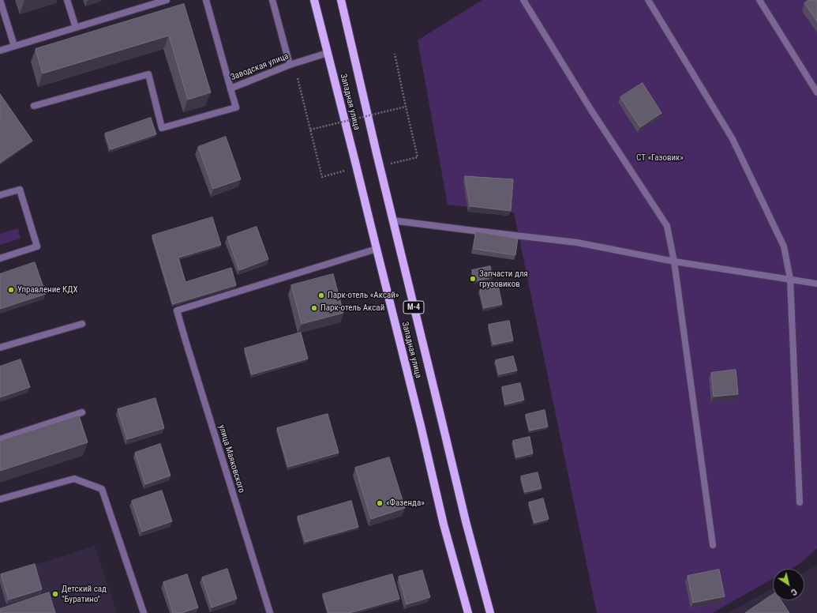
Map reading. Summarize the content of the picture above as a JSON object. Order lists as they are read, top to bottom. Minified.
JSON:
{"streets":{"main road":["Западная улица","М-4"],"street":["Заводская улица","улица Маяковского"]},"crossings":[["Заводская улица","Западная улица"],["Западная улица","улица Маяковского"]],"parks":["СТ «Газовик»"],"places":["Запчасти для грузовиков","Управление КДХ","Парк-отель «Аксай»","Парк-отель Аксай","«Фазенда»","Детский сад \"Буратино\""],"north":"bottom right"}
